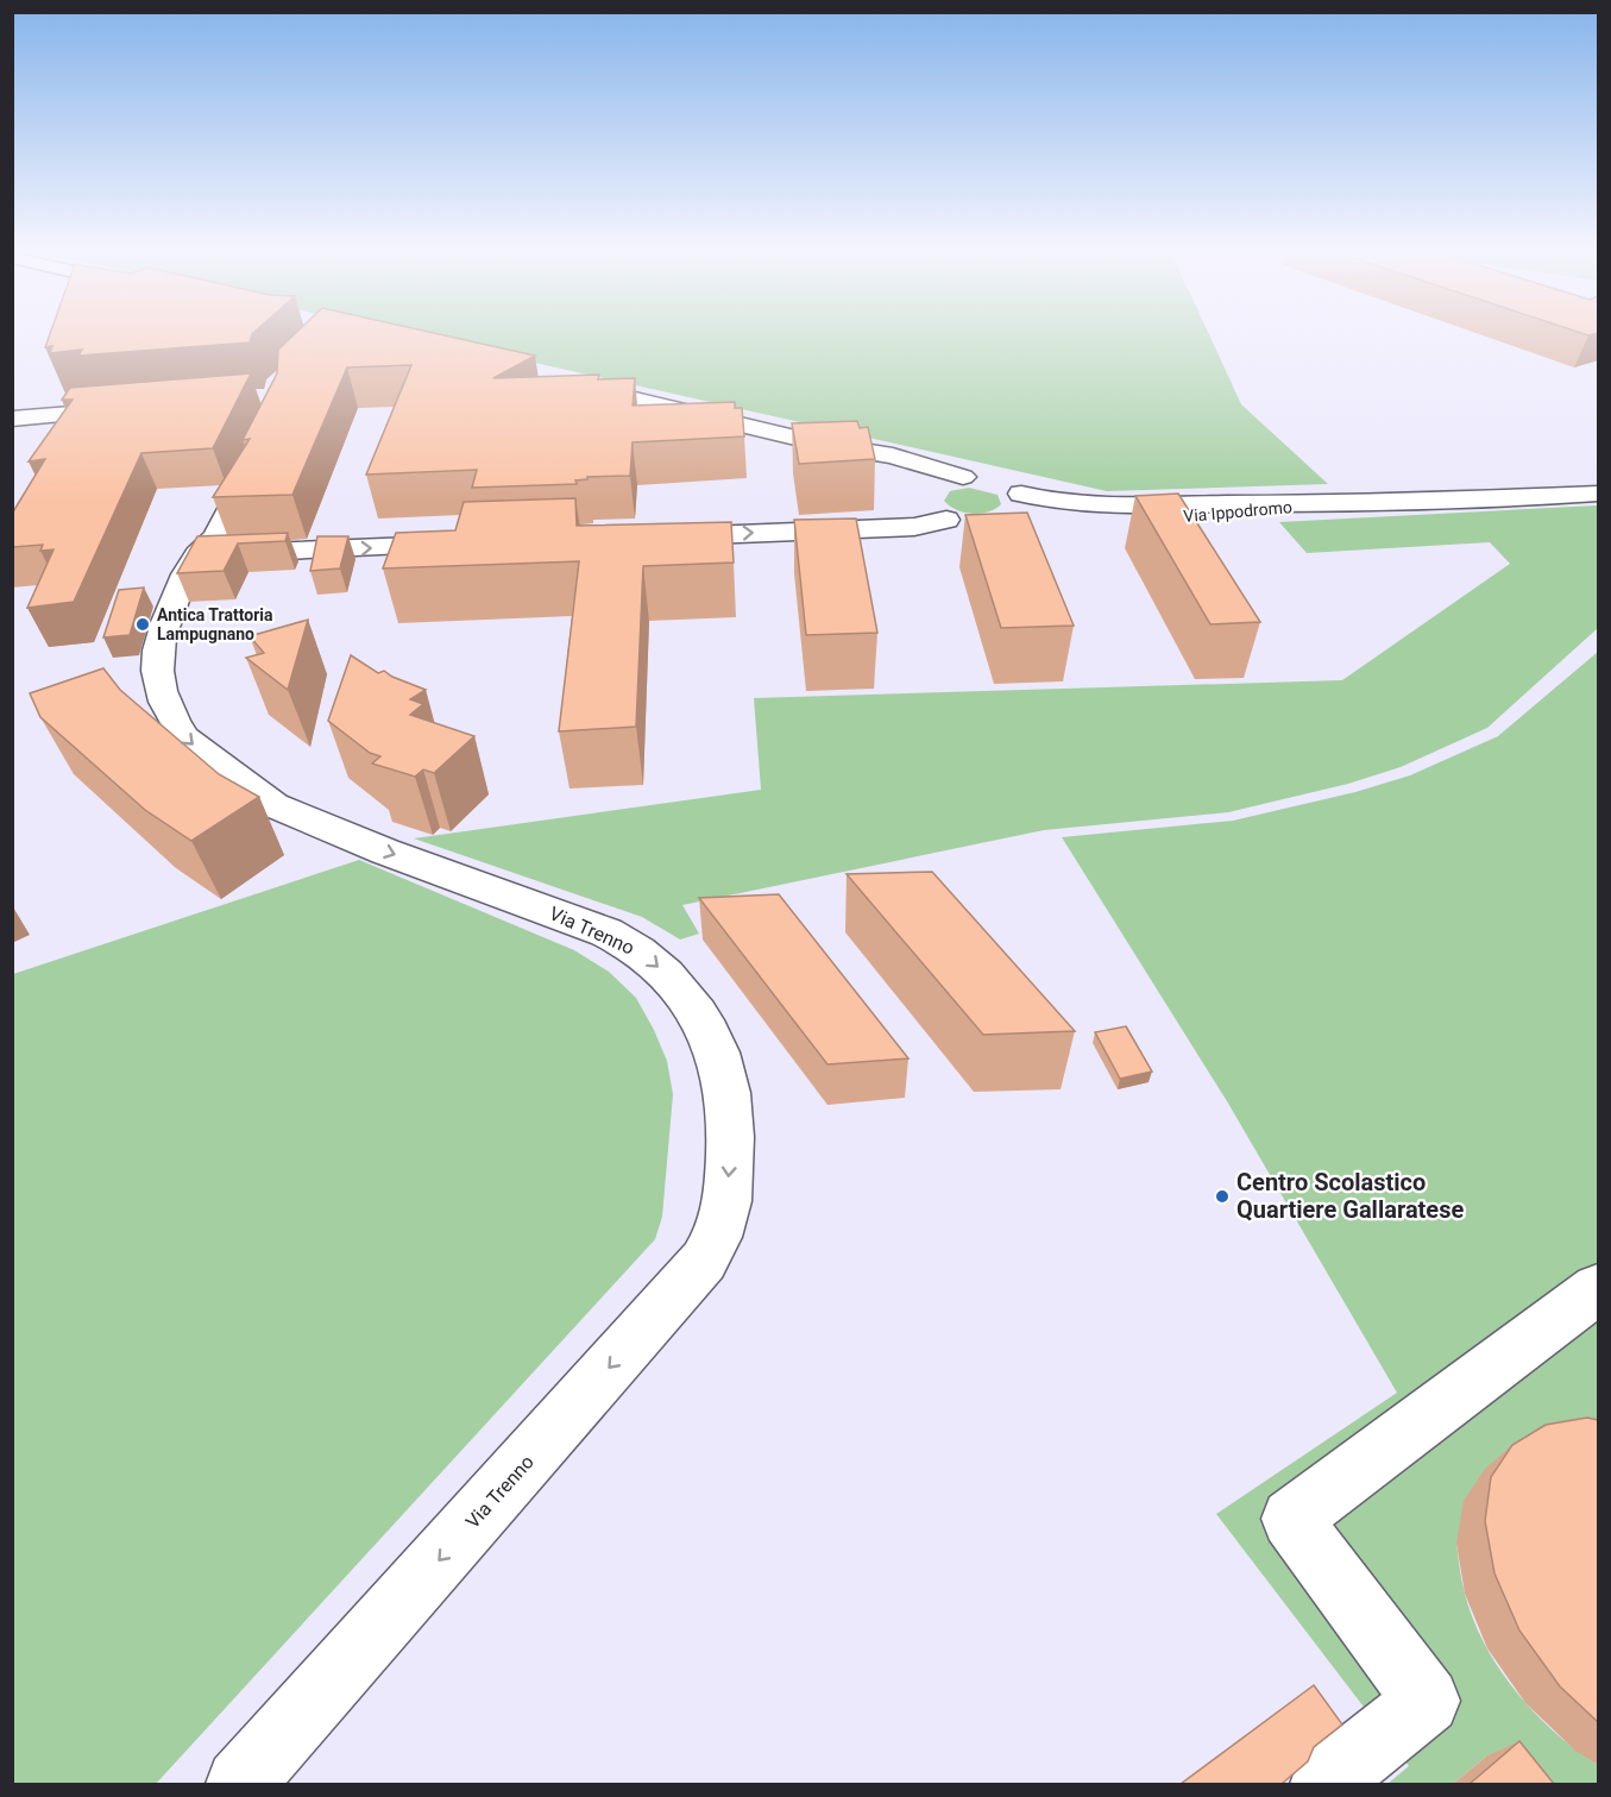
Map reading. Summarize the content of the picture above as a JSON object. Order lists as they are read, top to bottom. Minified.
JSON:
{"streets":{"street":["Via Ippodromo","Via Trenno"]},"places":["Antica Trattoria Lampugnano","Centro Scolastico Quartiere Gallaratese"]}
